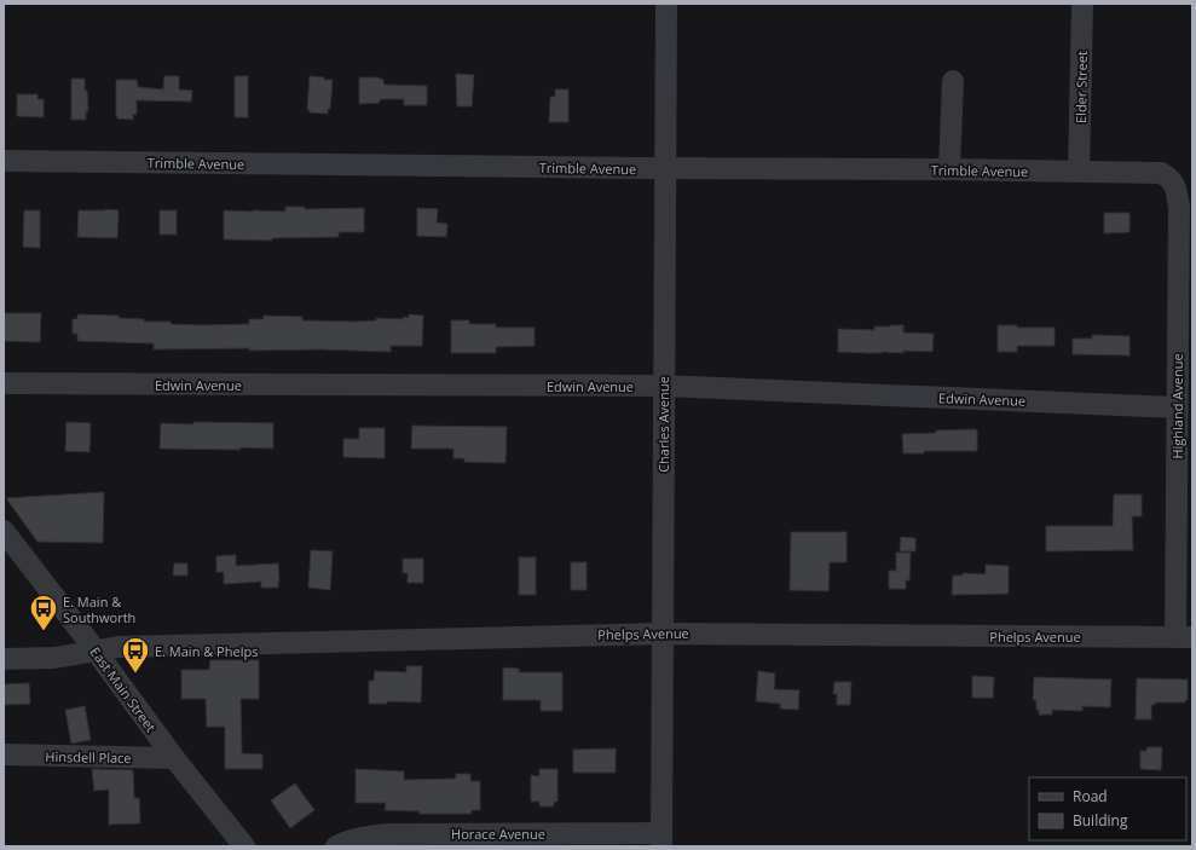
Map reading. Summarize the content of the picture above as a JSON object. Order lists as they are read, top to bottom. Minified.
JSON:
{"streets":{"street":["Elder Street","Trimble Avenue","Edwin Avenue","Highland Avenue","Charles Avenue","Phelps Avenue","East Main Street","Hinsdell Place","Horace Avenue"]},"crossings":[["Elder Street","Trimble Avenue"],["Trimble Avenue","Highland Avenue"],["Trimble Avenue","Charles Avenue"],["Edwin Avenue","Highland Avenue"],["Edwin Avenue","Charles Avenue"],["Highland Avenue","Phelps Avenue"],["Charles Avenue","Phelps Avenue"],["Charles Avenue","Horace Avenue"],["Phelps Avenue","East Main Street"],["East Main Street","Hinsdell Place"]],"places":{"bus stop":["E. Main & Southworth","E. Main & Phelps"]},"legend":["Road","Building"]}
